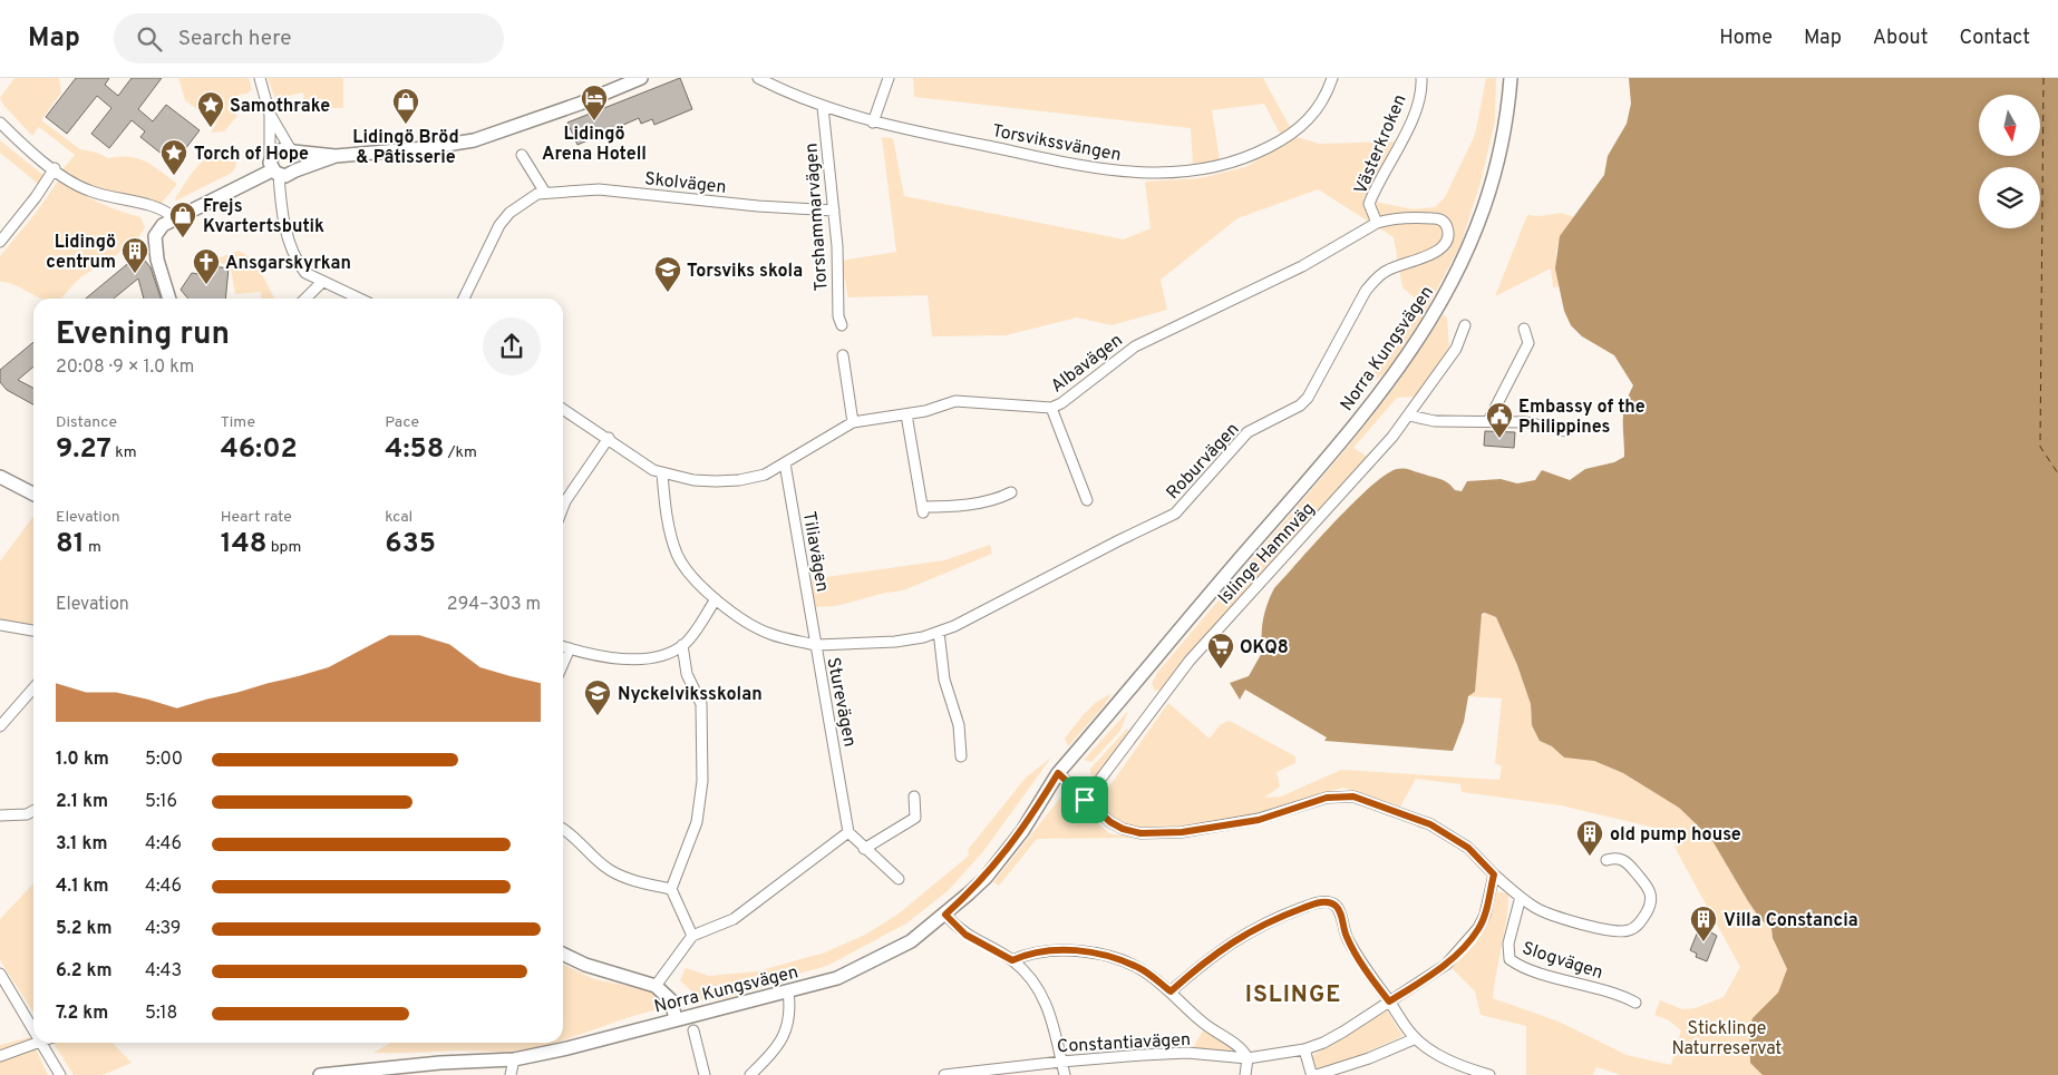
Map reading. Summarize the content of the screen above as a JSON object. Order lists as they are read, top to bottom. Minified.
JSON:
{"streets":{"main road":["Norra Kungsvägen"],"street":["Torsvikssvängen","Västerkroken","Skolvägen","Torshammarvägen","Albavägen","Roburvägen","Tiliavägen","Islinge Hamnväg","Sturevägen","Slogvägen","Constantiavägen"]},"crossings":[["Torsvikssvängen","Torshammarvägen"],["Västerkroken","Albavägen"],["Skolvägen","Torshammarvägen"],["Albavägen","Roburvägen"],["Albavägen","Tiliavägen"],["Albavägen","Sturevägen"],["Roburvägen","Tiliavägen"],["Roburvägen","Sturevägen"],["Tiliavägen","Sturevägen"]],"districts":["ISLINGE"],"parks":["Sticklinge Naturreservat"],"places":{"hotel":["Lidingö Arena Hotell"],"shop":["Lidingö Bröd & Pâtisserie","Frejs Kvartertsbutik"],"place":["Samothrake","Torch of Hope"],"building":["Lidingö centrum","old pump house","Villa Constancia"],"church":["Ansgarskyrkan"],"school or university":["Torsviks skola","Nyckelviksskolan"],"public building":["Embassy of the Philippines"],"supermarket":["OKQ8"]},"north":"bottom","page":{"header":"Map","search":"Search here","nav":["Home","Map","About","Contact"],"heading":["Evening run","20:08 · 9 × 1.0 km"],"stats":[["Distance","9.27 km"],["Time","46:02"],["Pace","4:58 /km"],["Elevation","81 m"],["Heart rate","148 bpm"],["kcal","635"]],"chart":["Elevation","294–303 m"],"list":[{"name":"1.0 km","note":"5:00"},{"name":"2.1 km","note":"5:16"},{"name":"3.1 km","note":"4:46"},{"name":"4.1 km","note":"4:46"},{"name":"5.2 km","note":"4:39"},{"name":"6.2 km","note":"4:43"},{"name":"7.2 km","note":"5:18"}]}}
